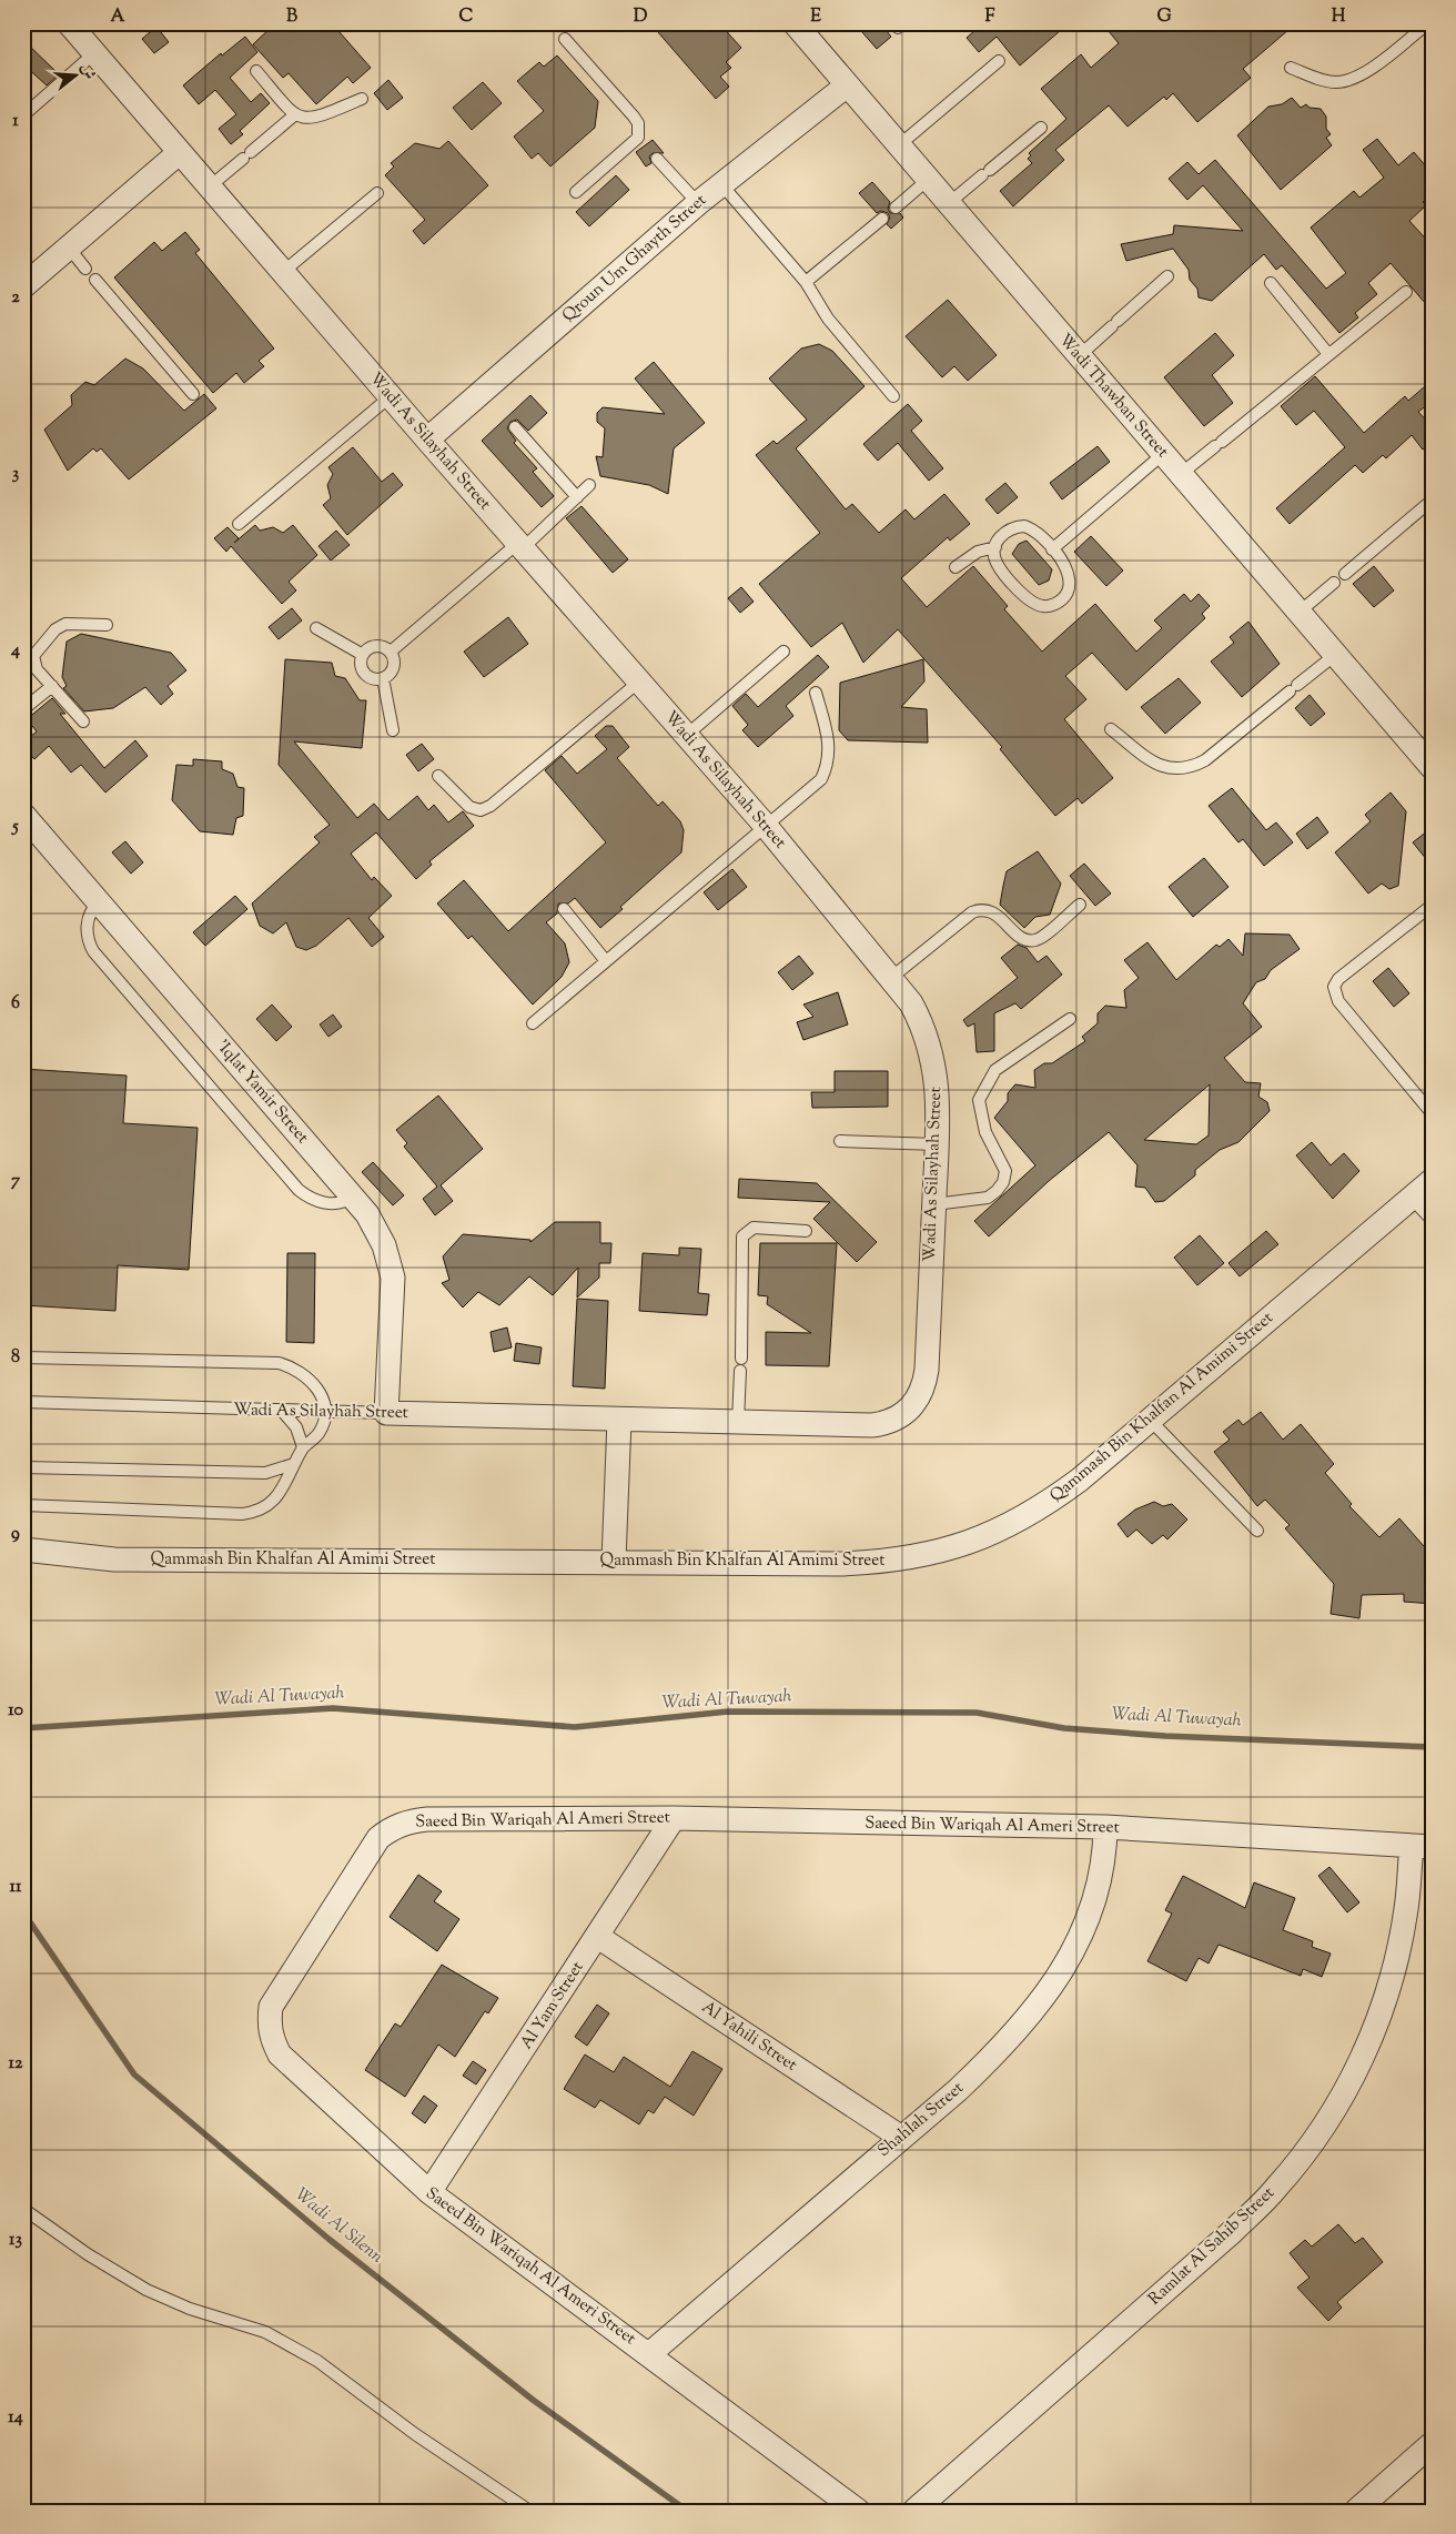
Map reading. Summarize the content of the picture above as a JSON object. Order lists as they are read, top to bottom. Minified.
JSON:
{"streets":{"street":["Qroun Um Ghayth Street","Wadi Thawban Street","Wadi As Silayhah Street","'Iqlat Yamir Street","Qammash Bin Khalfan Al Amimi Street","Saeed Bin Wariqah Al Ameri Street","Al Yam Street","Al Yahili Street","Shahlah Street","Ramlat Al Sahib Street"]},"crossings":[["Qroun Um Ghayth Street","Wadi Thawban Street"],["Qroun Um Ghayth Street","Wadi As Silayhah Street"],["Wadi As Silayhah Street","'Iqlat Yamir Street"],["Saeed Bin Wariqah Al Ameri Street","Al Yam Street"],["Saeed Bin Wariqah Al Ameri Street","Shahlah Street"],["Saeed Bin Wariqah Al Ameri Street","Ramlat Al Sahib Street"],["Al Yam Street","Al Yahili Street"],["Al Yahili Street","Shahlah Street"]],"water":["Wadi Al Tuwayah","Wadi Al Silenn"],"north":"right","grid":{"columns":["A","B","C","D","E","F","G","H"],"rows":["1","2","3","4","5","6","7","8","9","10","11","12","13","14"]}}
